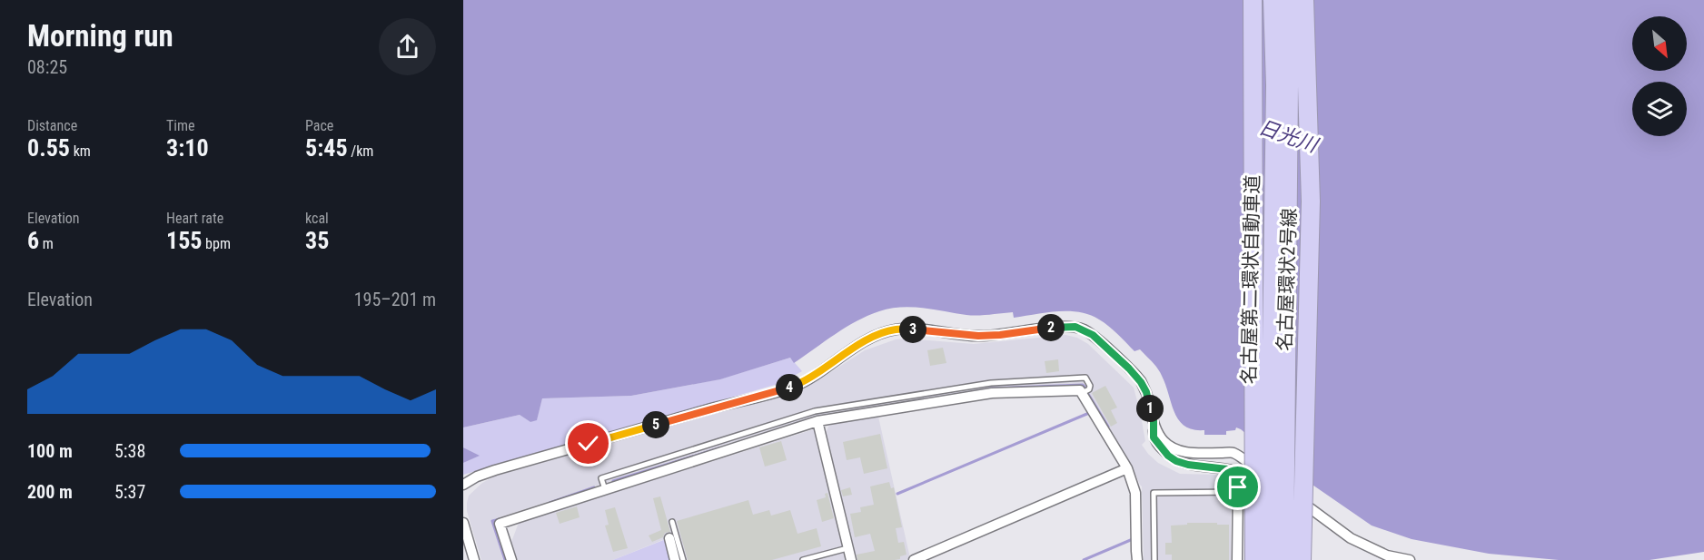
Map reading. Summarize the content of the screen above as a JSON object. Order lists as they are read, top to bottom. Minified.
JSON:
{"streets":{"highway":["名古屋第二環状自動車道","名古屋環状2号線"]},"water":["日光川"],"north":"bottom right","page":{"heading":["Morning run","08:25"],"stats":[["Distance","0.55 km"],["Time","3:10"],["Pace","5:45 /km"],["Elevation","6 m"],["Heart rate","155 bpm"],["kcal","35"]],"chart":["Elevation","195–201 m"],"pins":["2","3","4","1","5"],"list":[{"name":"100 m","note":"5:38"},{"name":"200 m","note":"5:37"}]}}
